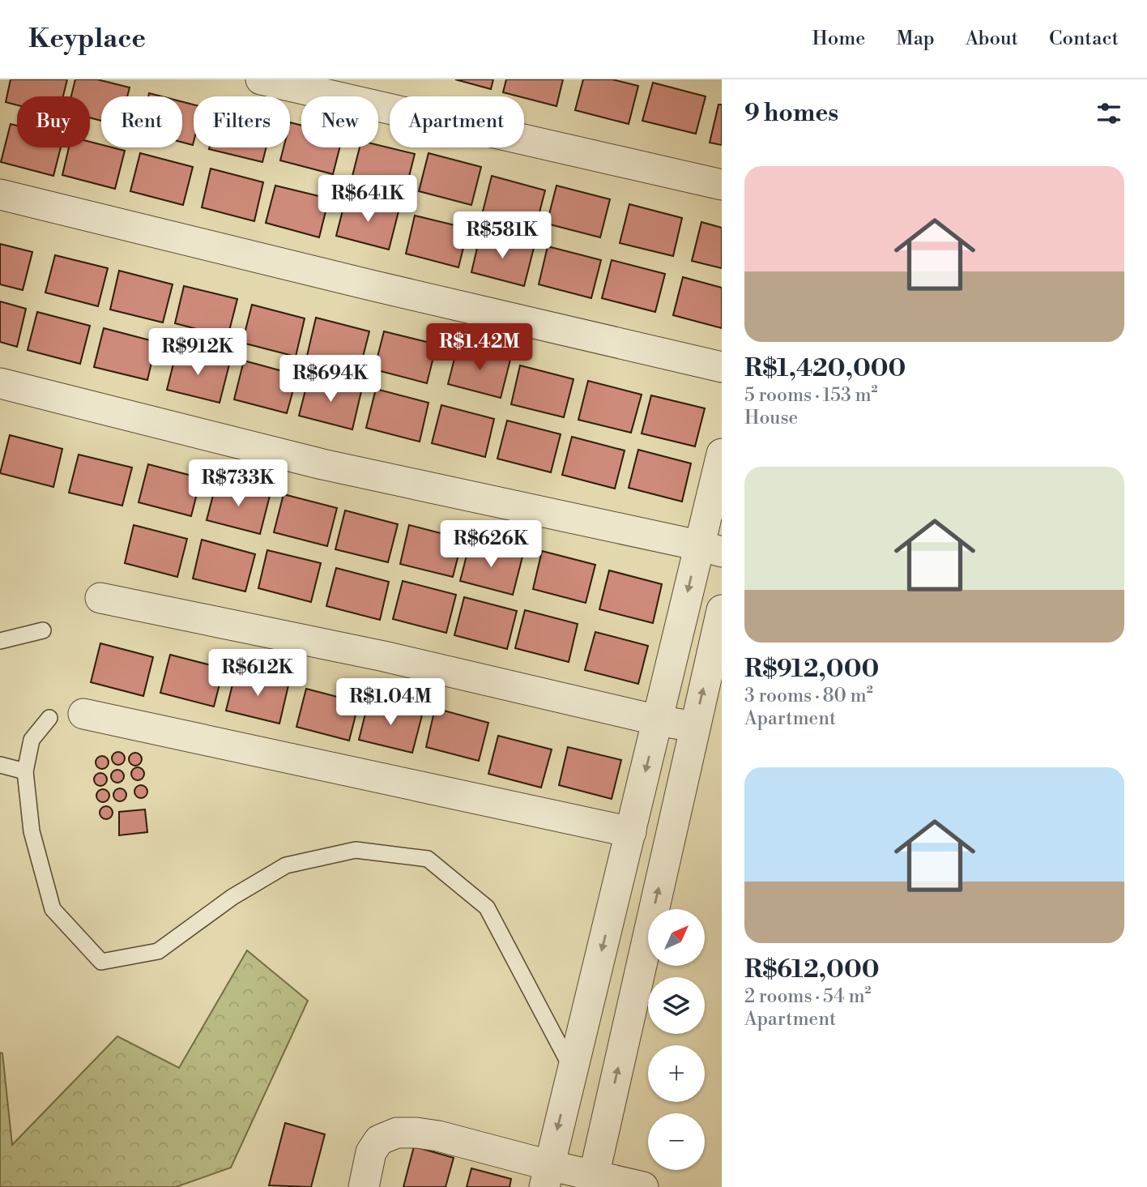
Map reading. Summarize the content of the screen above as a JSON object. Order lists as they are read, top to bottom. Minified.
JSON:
{"north":"top right","page":{"header":"Keyplace","nav":["Home","Map","About","Contact"],"heading":"9 homes","chip":["Buy","Rent","Filters","New","Apartment"],"list":[{"name":"R$1,420,000","note":"5 rooms · 153 m² · House"},{"name":"R$912,000","note":"3 rooms · 80 m² · Apartment"},{"name":"R$612,000","note":"2 rooms · 54 m² · Apartment"}],"price":["R$641K","R$581K","R$1.42M","R$912K","R$694K","R$733K","R$626K","R$612K","R$1.04M"],"map_buttons":["+","−"]}}
